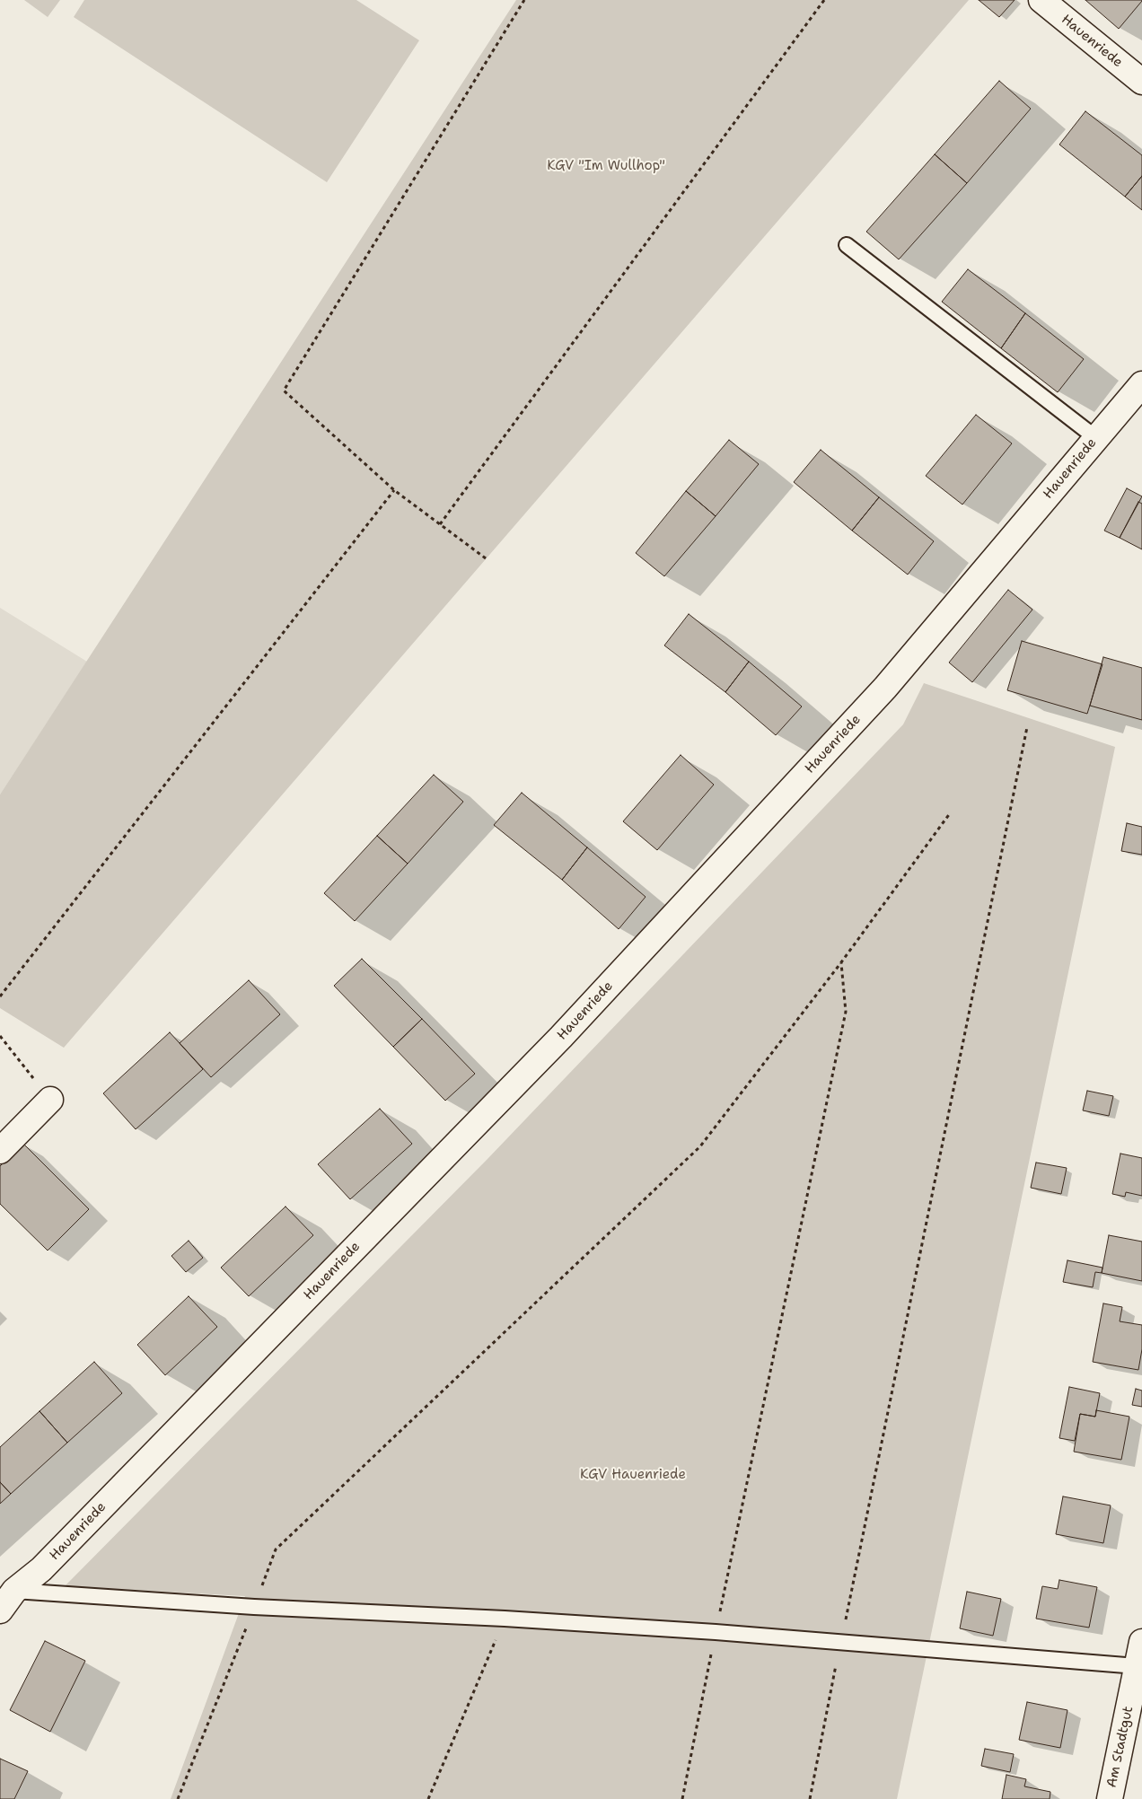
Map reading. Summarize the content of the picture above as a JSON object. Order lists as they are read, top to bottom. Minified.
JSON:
{"streets":{"street":["Hauenriede","Am Stadtgut"]},"parks":["KGV \"Im Wullhop\"","KGV Hauenriede"]}
